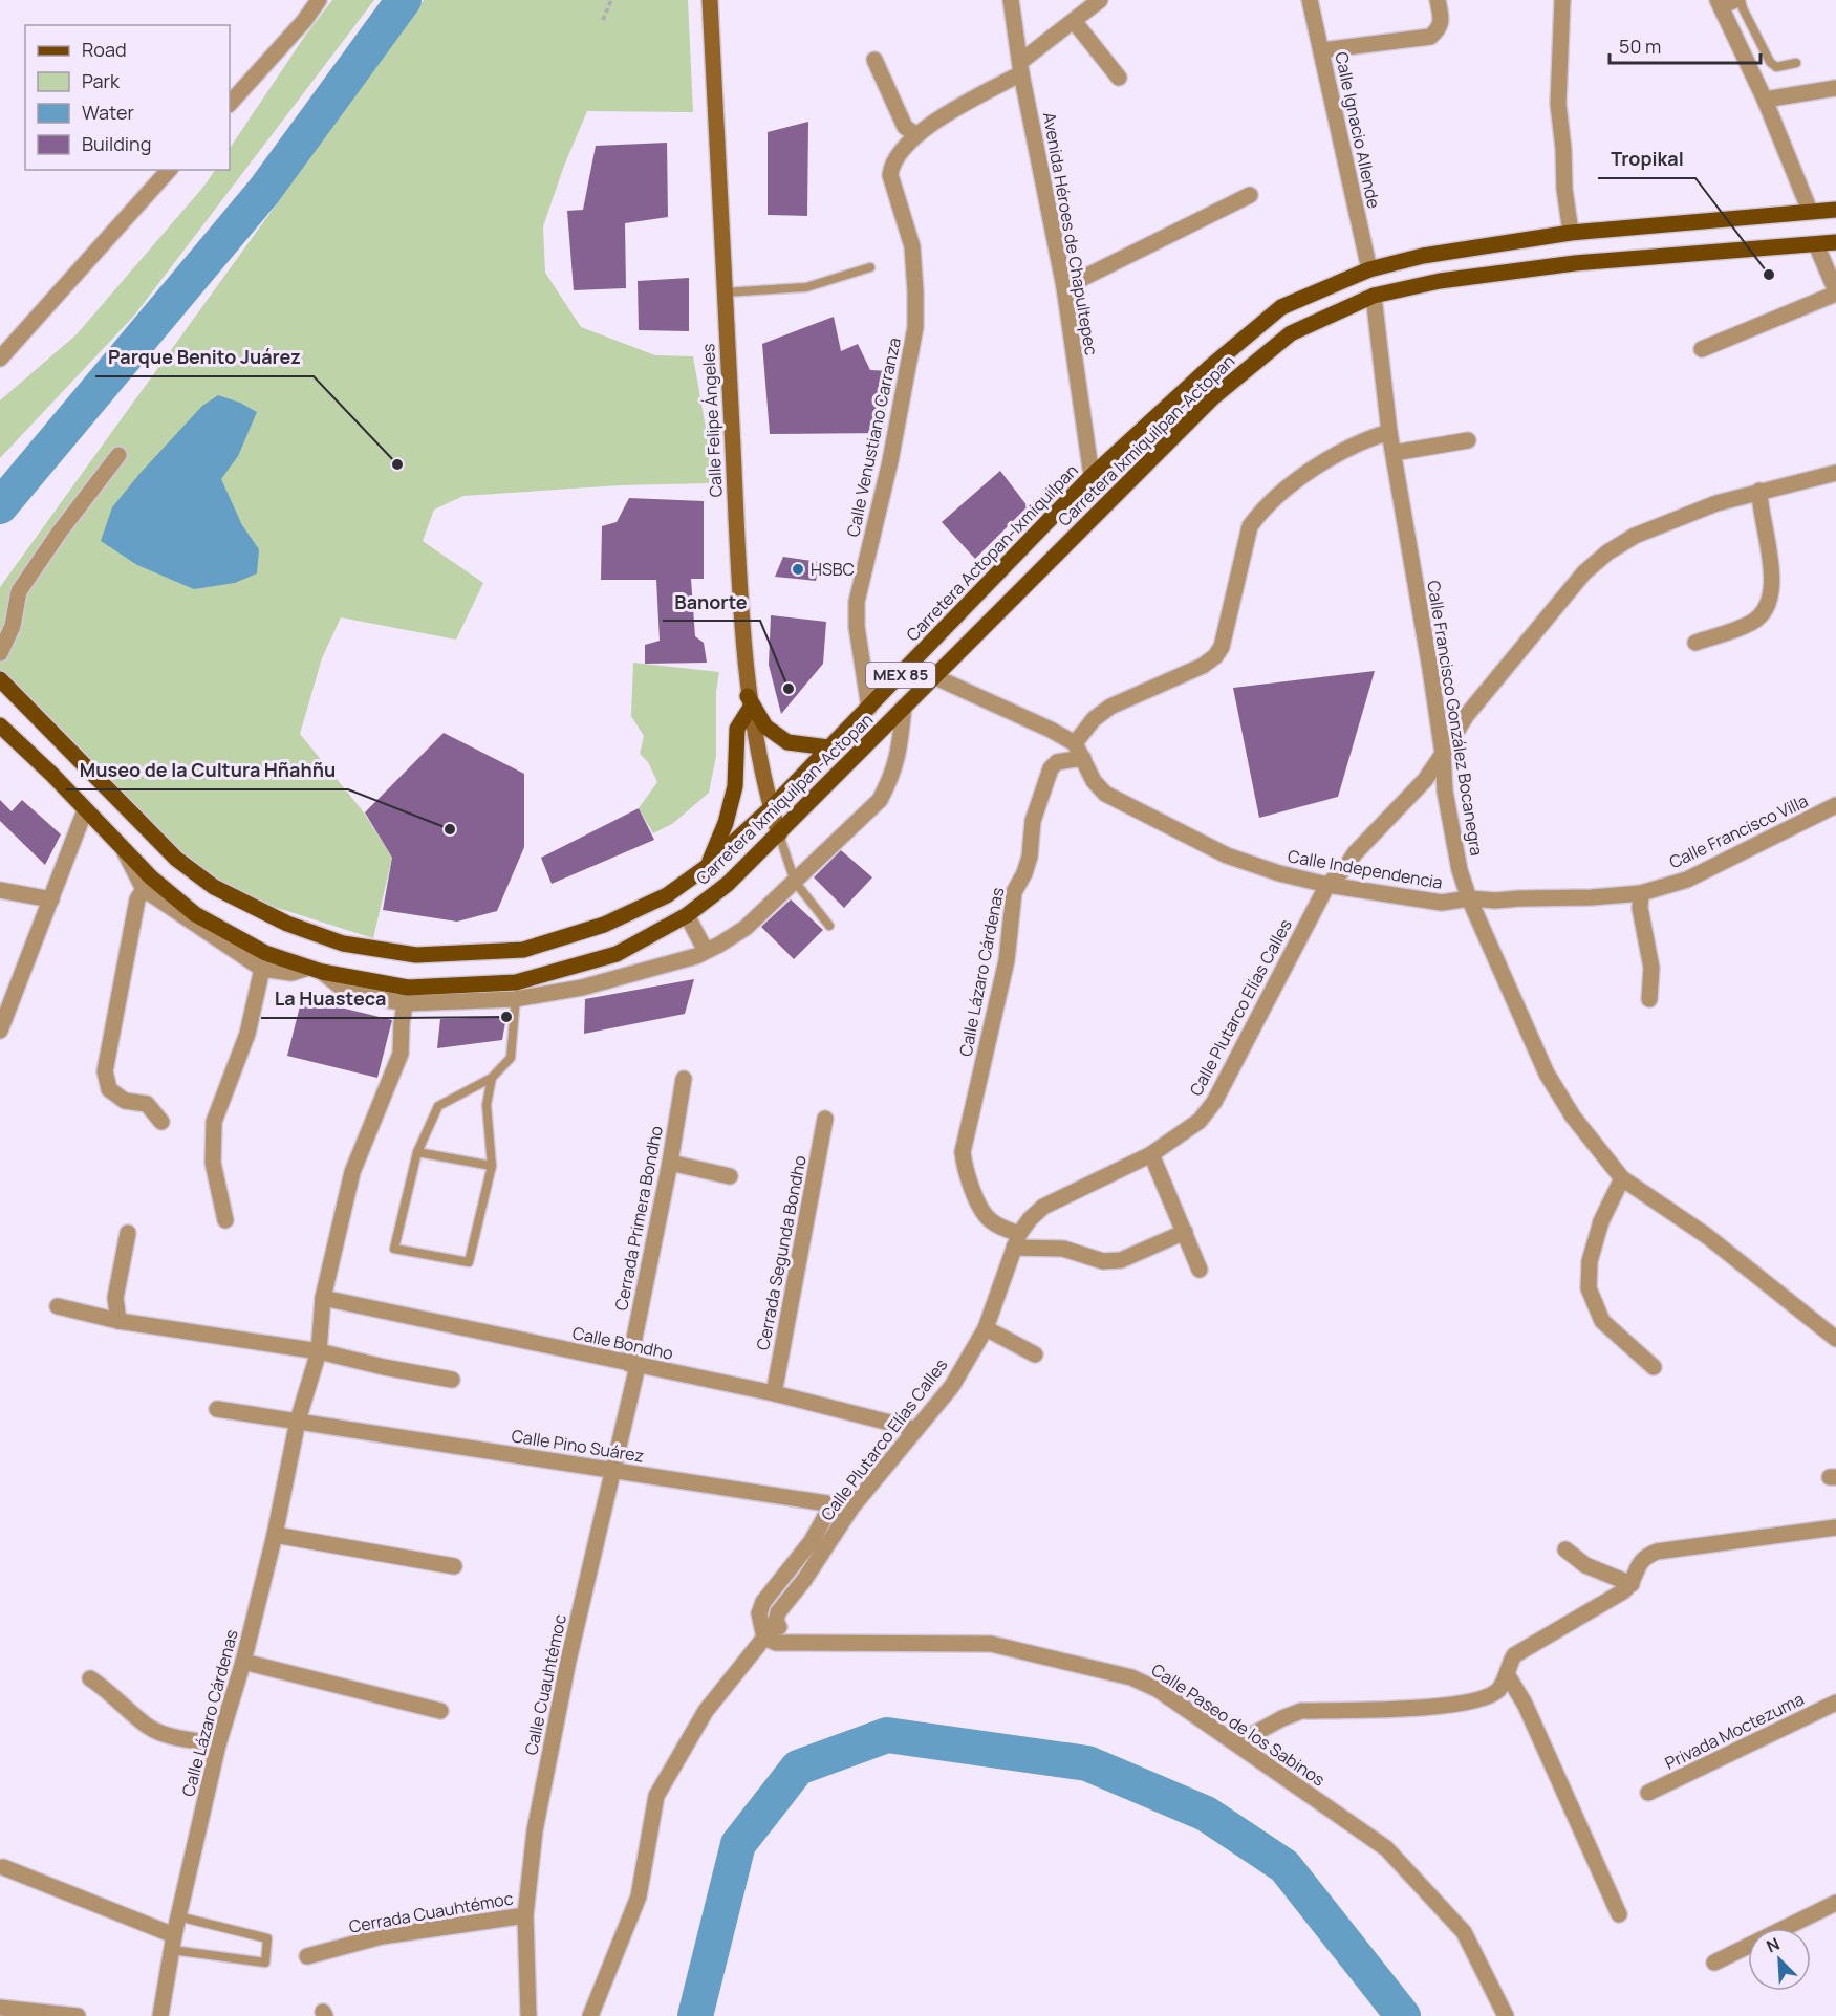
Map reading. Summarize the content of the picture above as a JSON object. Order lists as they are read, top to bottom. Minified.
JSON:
{"streets":{"main road":["Calle Felipe Ángeles","Carretera Ixmiquilpan-Actopan","Carretera Actopan-Ixmiquilpan","MEX 85"],"street":["Calle Ignacio Allende","Avenida Héroes de Chapultepec","Calle Venustiano Carranza","Calle Francisco González Bocanegra","Calle Francisco Villa","Calle Independencia","Calle Lázaro Cárdenas","Calle Plutarco Elías Calles","Cerrada Primera Bondho","Cerrada Segunda Bondho","Calle Bondho","Calle Pino Suárez","Calle Cuauhtémoc","Calle Paseo de los Sabinos","Privada Moctezuma","Cerrada Cuauhtémoc"]},"crossings":[["Calle Ignacio Allende","Carretera Actopan-Ixmiquilpan"],["Avenida Héroes de Chapultepec","Carretera Actopan-Ixmiquilpan"],["Calle Felipe Ángeles","Carretera Ixmiquilpan-Actopan"],["Calle Felipe Ángeles","Carretera Actopan-Ixmiquilpan"],["Calle Venustiano Carranza","Carretera Actopan-Ixmiquilpan"],["Carretera Ixmiquilpan-Actopan","Calle Francisco González Bocanegra"],["Carretera Ixmiquilpan-Actopan","Calle Lázaro Cárdenas"],["Calle Francisco González Bocanegra","Calle Francisco Villa"],["Calle Francisco González Bocanegra","Calle Independencia"],["Calle Francisco González Bocanegra","Calle Plutarco Elías Calles"],["Calle Francisco Villa","Calle Independencia"],["Calle Independencia","Calle Lázaro Cárdenas"],["Calle Independencia","Calle Plutarco Elías Calles"],["Calle Lázaro Cárdenas","Calle Plutarco Elías Calles"],["Calle Lázaro Cárdenas","Calle Bondho"],["Calle Lázaro Cárdenas","Calle Pino Suárez"],["Calle Plutarco Elías Calles","Calle Bondho"],["Calle Plutarco Elías Calles","Calle Pino Suárez"],["Calle Plutarco Elías Calles","Calle Paseo de los Sabinos"],["Cerrada Primera Bondho","Calle Bondho"],["Cerrada Primera Bondho","Calle Cuauhtémoc"],["Cerrada Segunda Bondho","Calle Bondho"],["Calle Bondho","Calle Cuauhtémoc"],["Calle Pino Suárez","Calle Cuauhtémoc"],["Calle Cuauhtémoc","Cerrada Cuauhtémoc"]],"places":["Tropikal","Parque Benito Juárez","HSBC","Banorte","Museo de la Cultura Hñahñu","La Huasteca"],"legend":["Road","Park","Water","Building"],"scale_bar":"50 m","north":"top left"}
